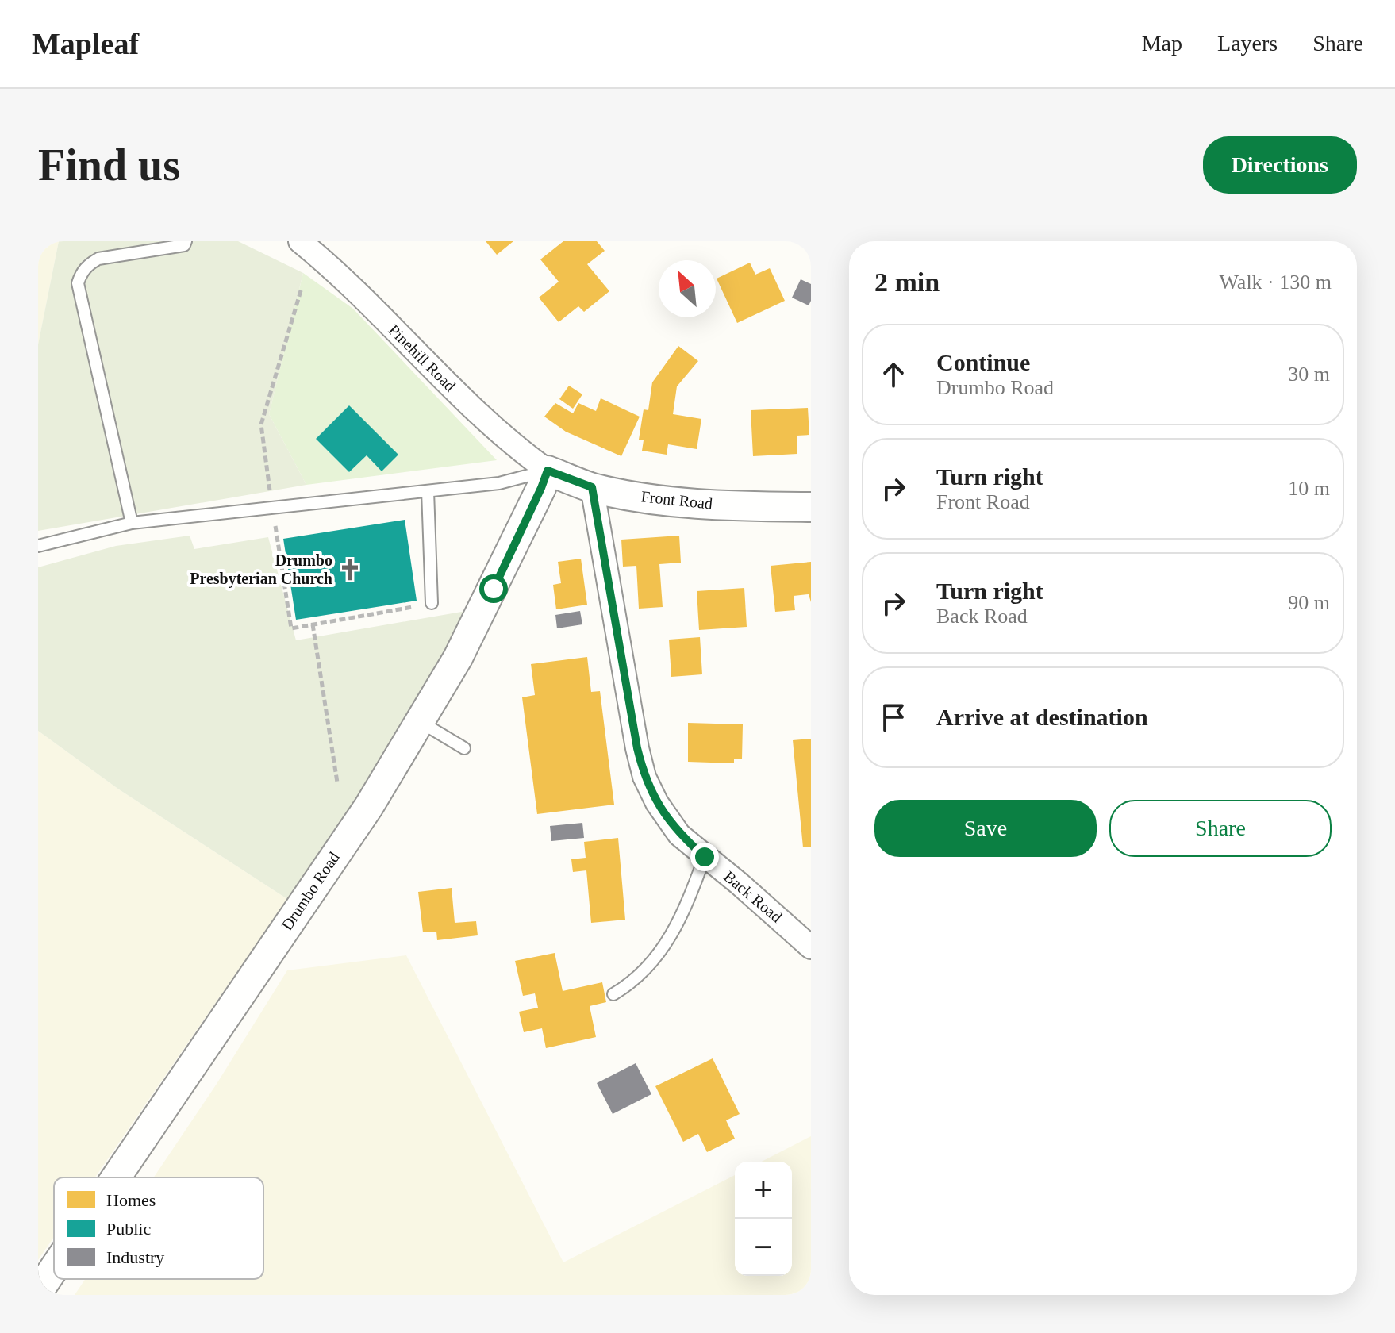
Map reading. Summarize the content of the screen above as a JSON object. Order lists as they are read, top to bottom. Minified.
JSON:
{"streets":{"street":["Pinehill Road","Front Road","Drumbo Road","Back Road"]},"crossings":[["Pinehill Road","Front Road"],["Pinehill Road","Drumbo Road"],["Front Road","Drumbo Road"],["Front Road","Back Road"]],"places":{"church":["Drumbo Presbyterian Church"]},"legend":["Homes","Public","Industry"],"north":"top left","page":{"header":"Mapleaf","nav":["Map","Layers","Share"],"buttons":["Directions",["Save","Share"]],"title":"Find us","heading":["2 min","Walk · 130 m"],"list":[["Continue","Drumbo Road","30 m"],["Turn right","Front Road","10 m"],["Turn right","Back Road","90 m"],"Arrive at destination"],"map_buttons":["+","−"]}}
